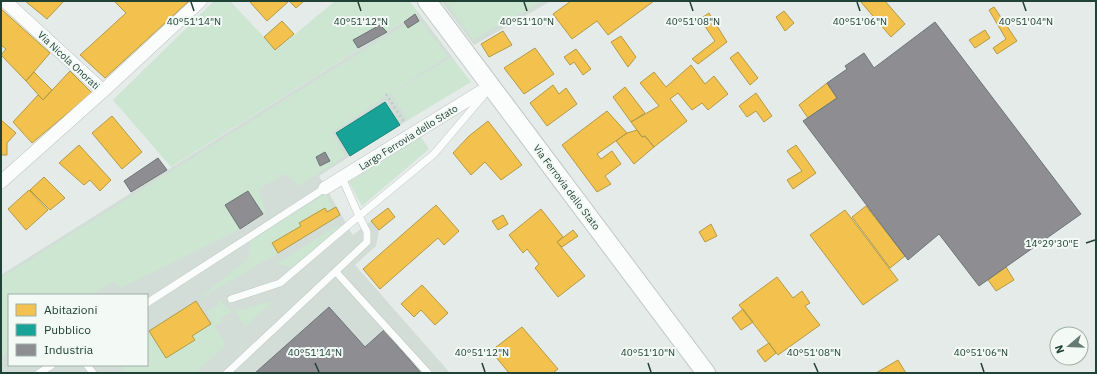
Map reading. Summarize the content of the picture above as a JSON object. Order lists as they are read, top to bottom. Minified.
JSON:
{"streets":{"main road":["Via Ferrovia dello Stato"],"street":["Via Nicola Onorati","Largo Ferrovia dello Stato"]},"crossings":[["Largo Ferrovia dello Stato","Via Ferrovia dello Stato"]],"legend":["Abitazioni","Pubblico","Industria"],"north":"left","coordinates":["40°51'14\"N","40°51'12\"N","40°51'10\"N","40°51'08\"N","40°51'06\"N","40°51'04\"N","14°29'30\"E"]}
